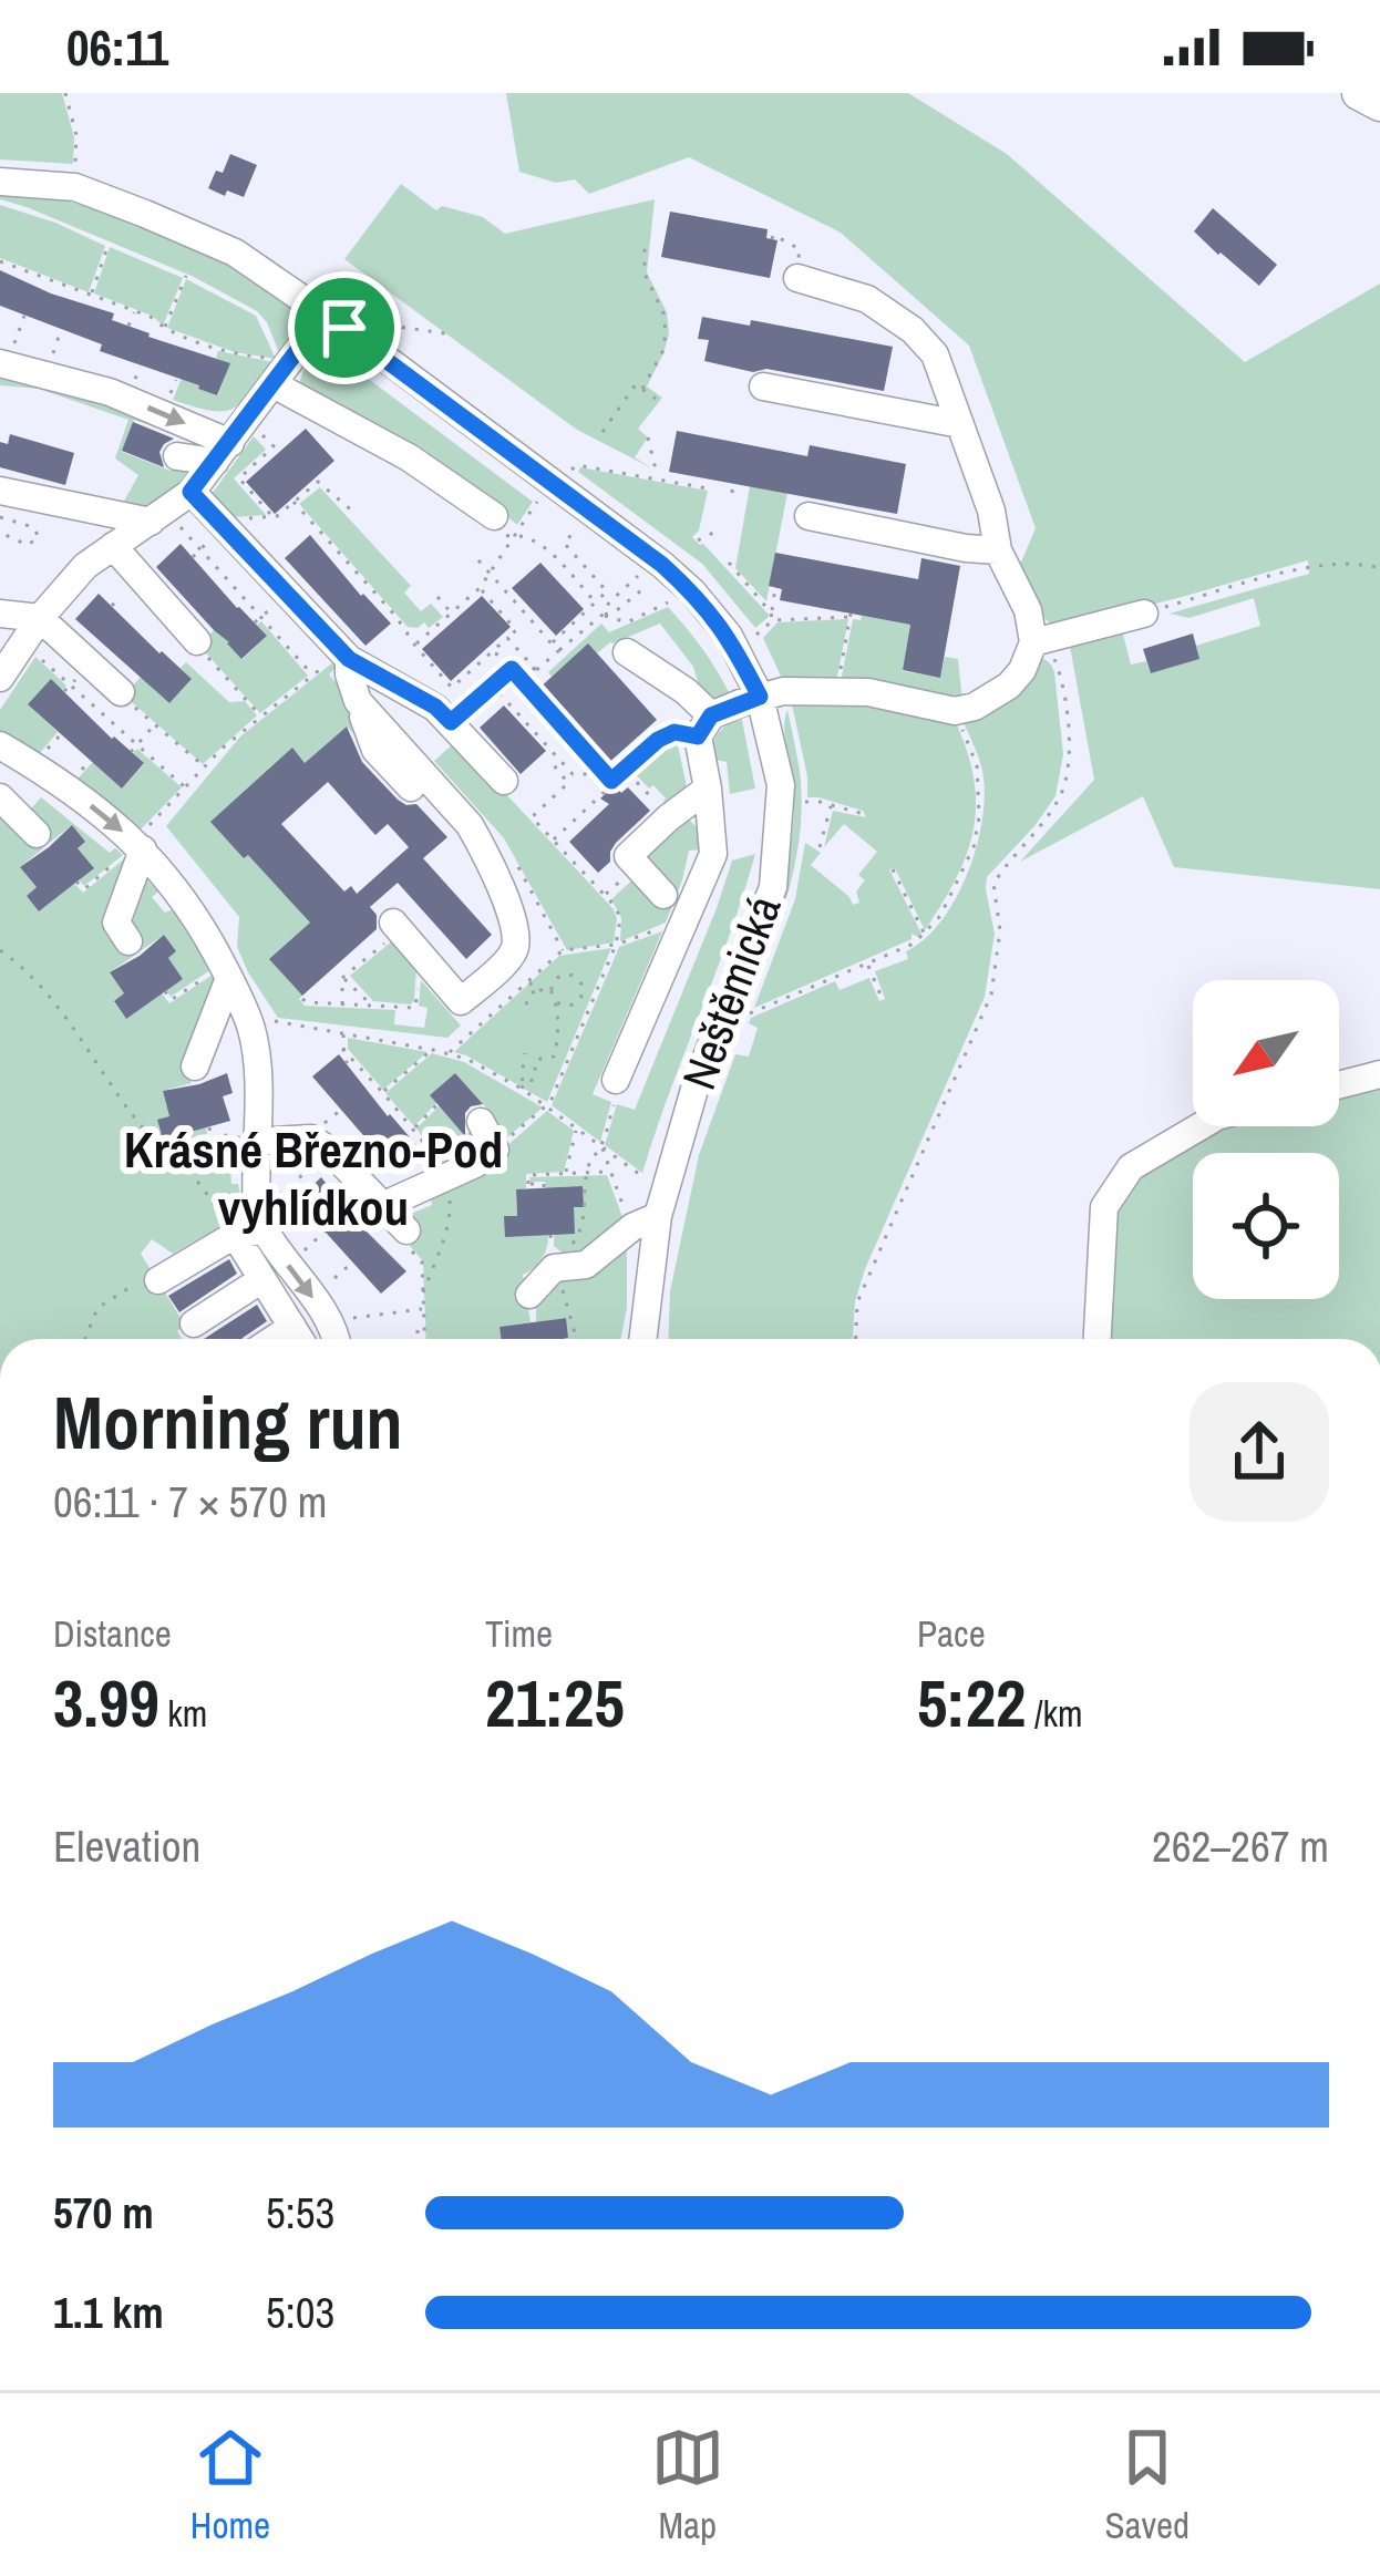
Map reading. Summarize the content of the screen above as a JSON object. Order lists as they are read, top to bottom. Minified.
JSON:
{"streets":{"street":["Neštěmická"]},"districts":["Krásné Březno-Pod vyhlídkou"],"north":"bottom left","page":{"status":"06:11","heading":["Morning run","06:11 · 7 × 570 m"],"stats":[["Distance","3.99 km"],["Time","21:25"],["Pace","5:22 /km"]],"chart":["Elevation","262–267 m"],"list":[{"name":"570 m","note":"5:53"},{"name":"1.1 km","note":"5:03"}],"tabs":["Home","Map","Saved"]}}
